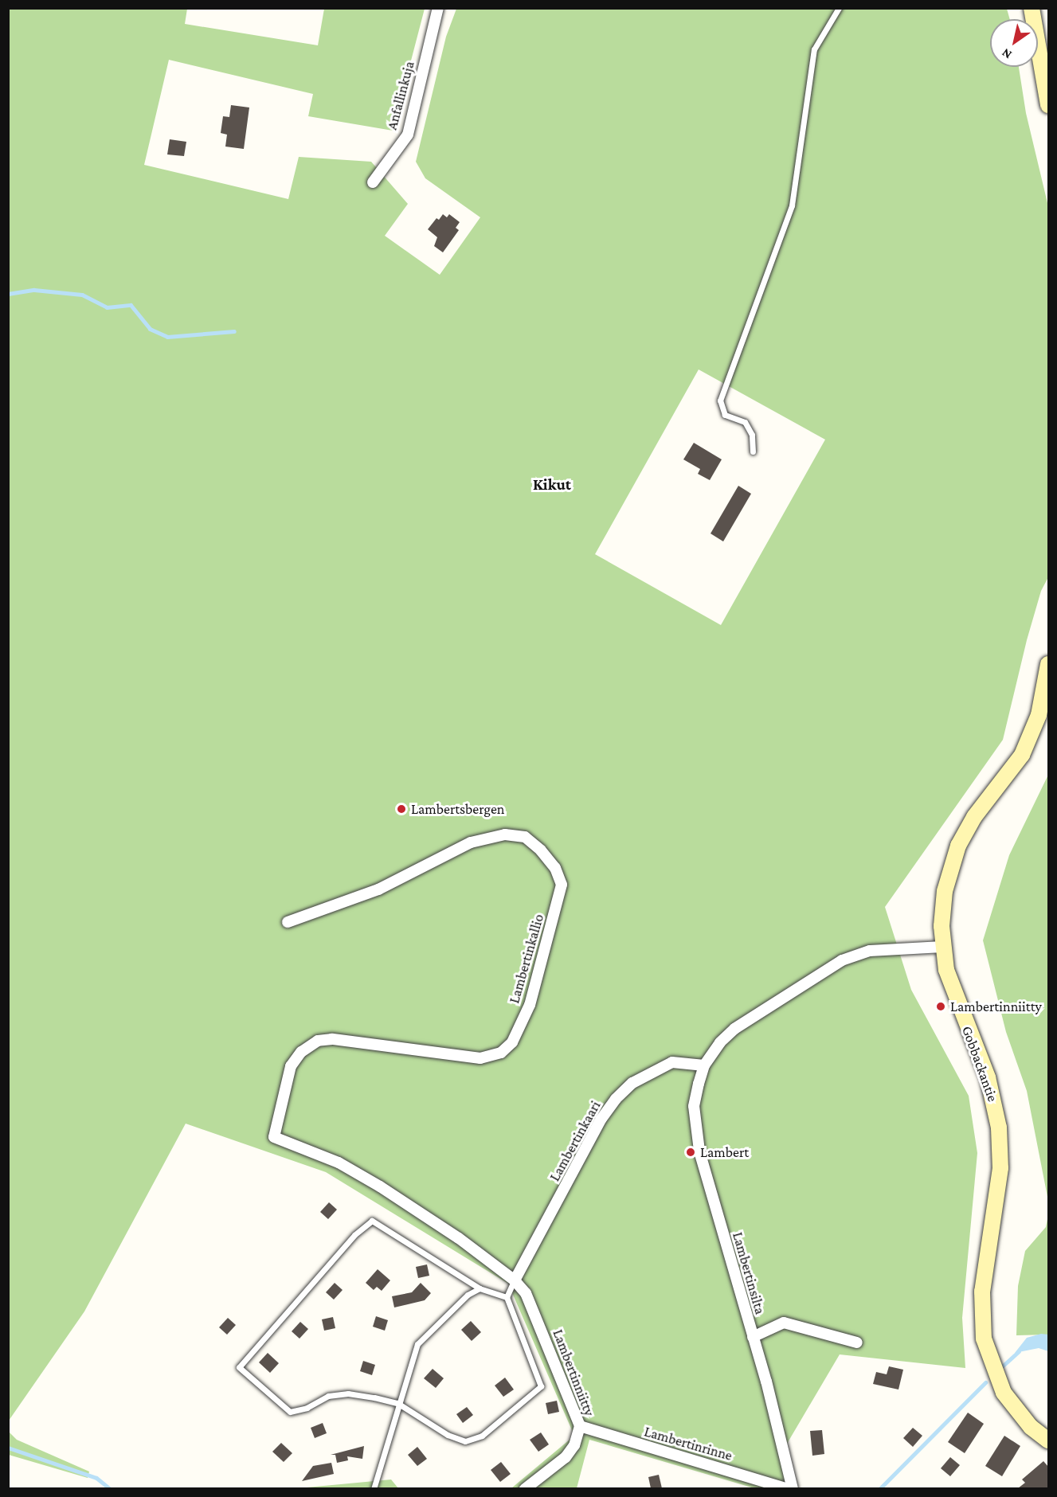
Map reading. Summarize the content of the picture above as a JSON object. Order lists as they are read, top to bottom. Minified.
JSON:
{"streets":{"street":["Anfallinkuja","Lambertinkallio","Gobbackantie","Lambertinkaari","Lambertinsilta","Lambertinniitty","Lambertinrinne"]},"crossings":[["Lambertinkallio","Lambertinkaari"],["Lambertinkallio","Lambertinniitty"],["Lambertinkaari","Lambertinsilta"],["Lambertinkaari","Lambertinniitty"],["Lambertinniitty","Lambertinrinne"]],"districts":["Kikut"],"places":["Lambertsbergen","Lambertinniitty","Lambert"],"north":"bottom left"}
